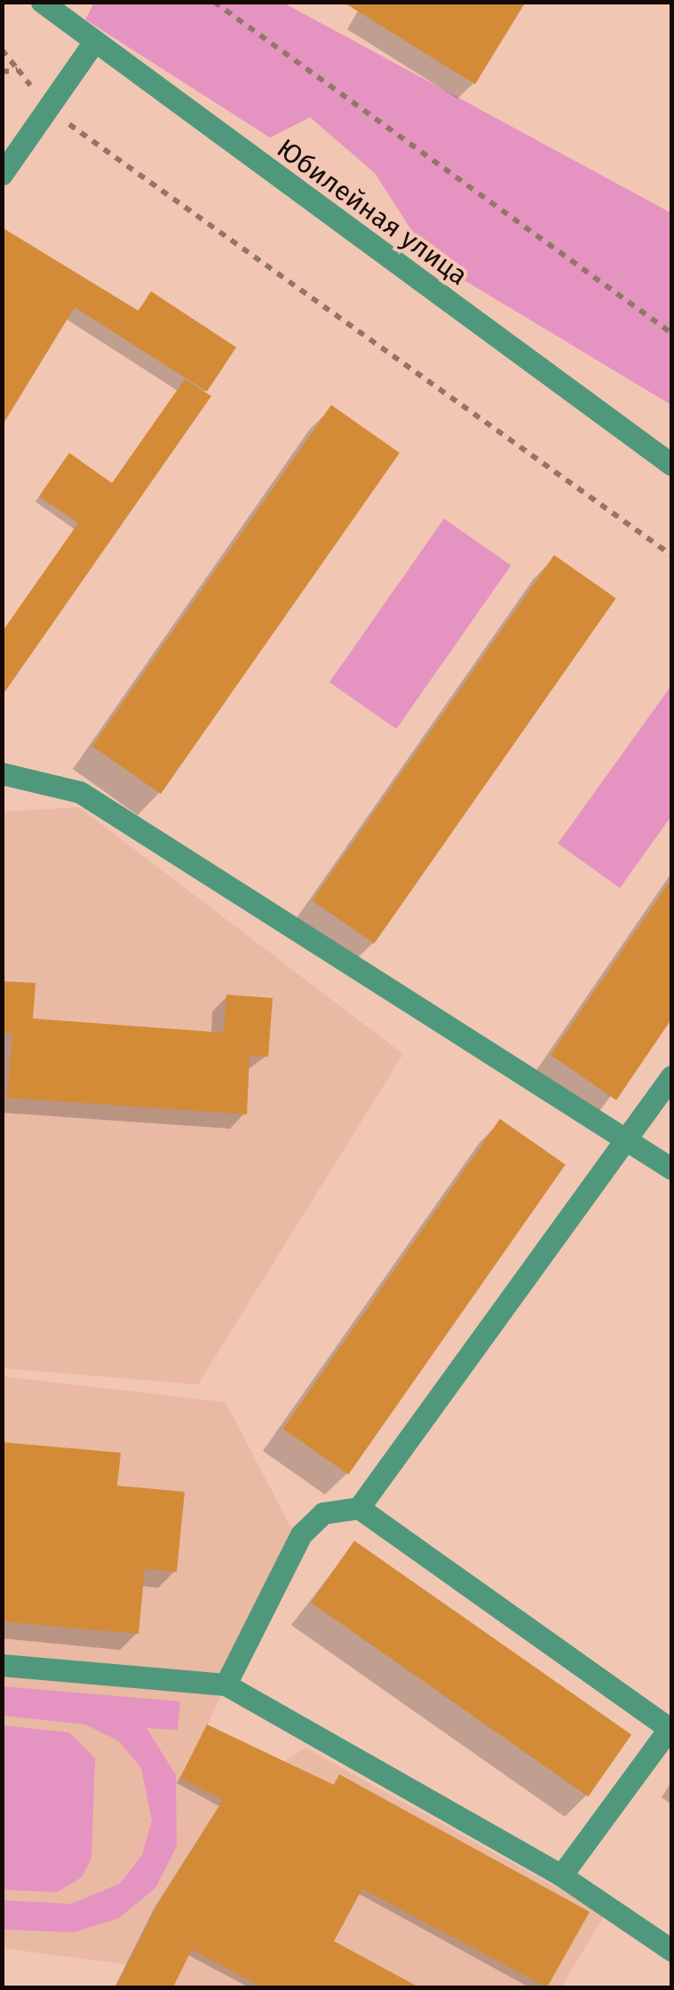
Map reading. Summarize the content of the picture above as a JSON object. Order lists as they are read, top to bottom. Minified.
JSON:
{"streets":{"street":["Юбилейная улица"]}}
